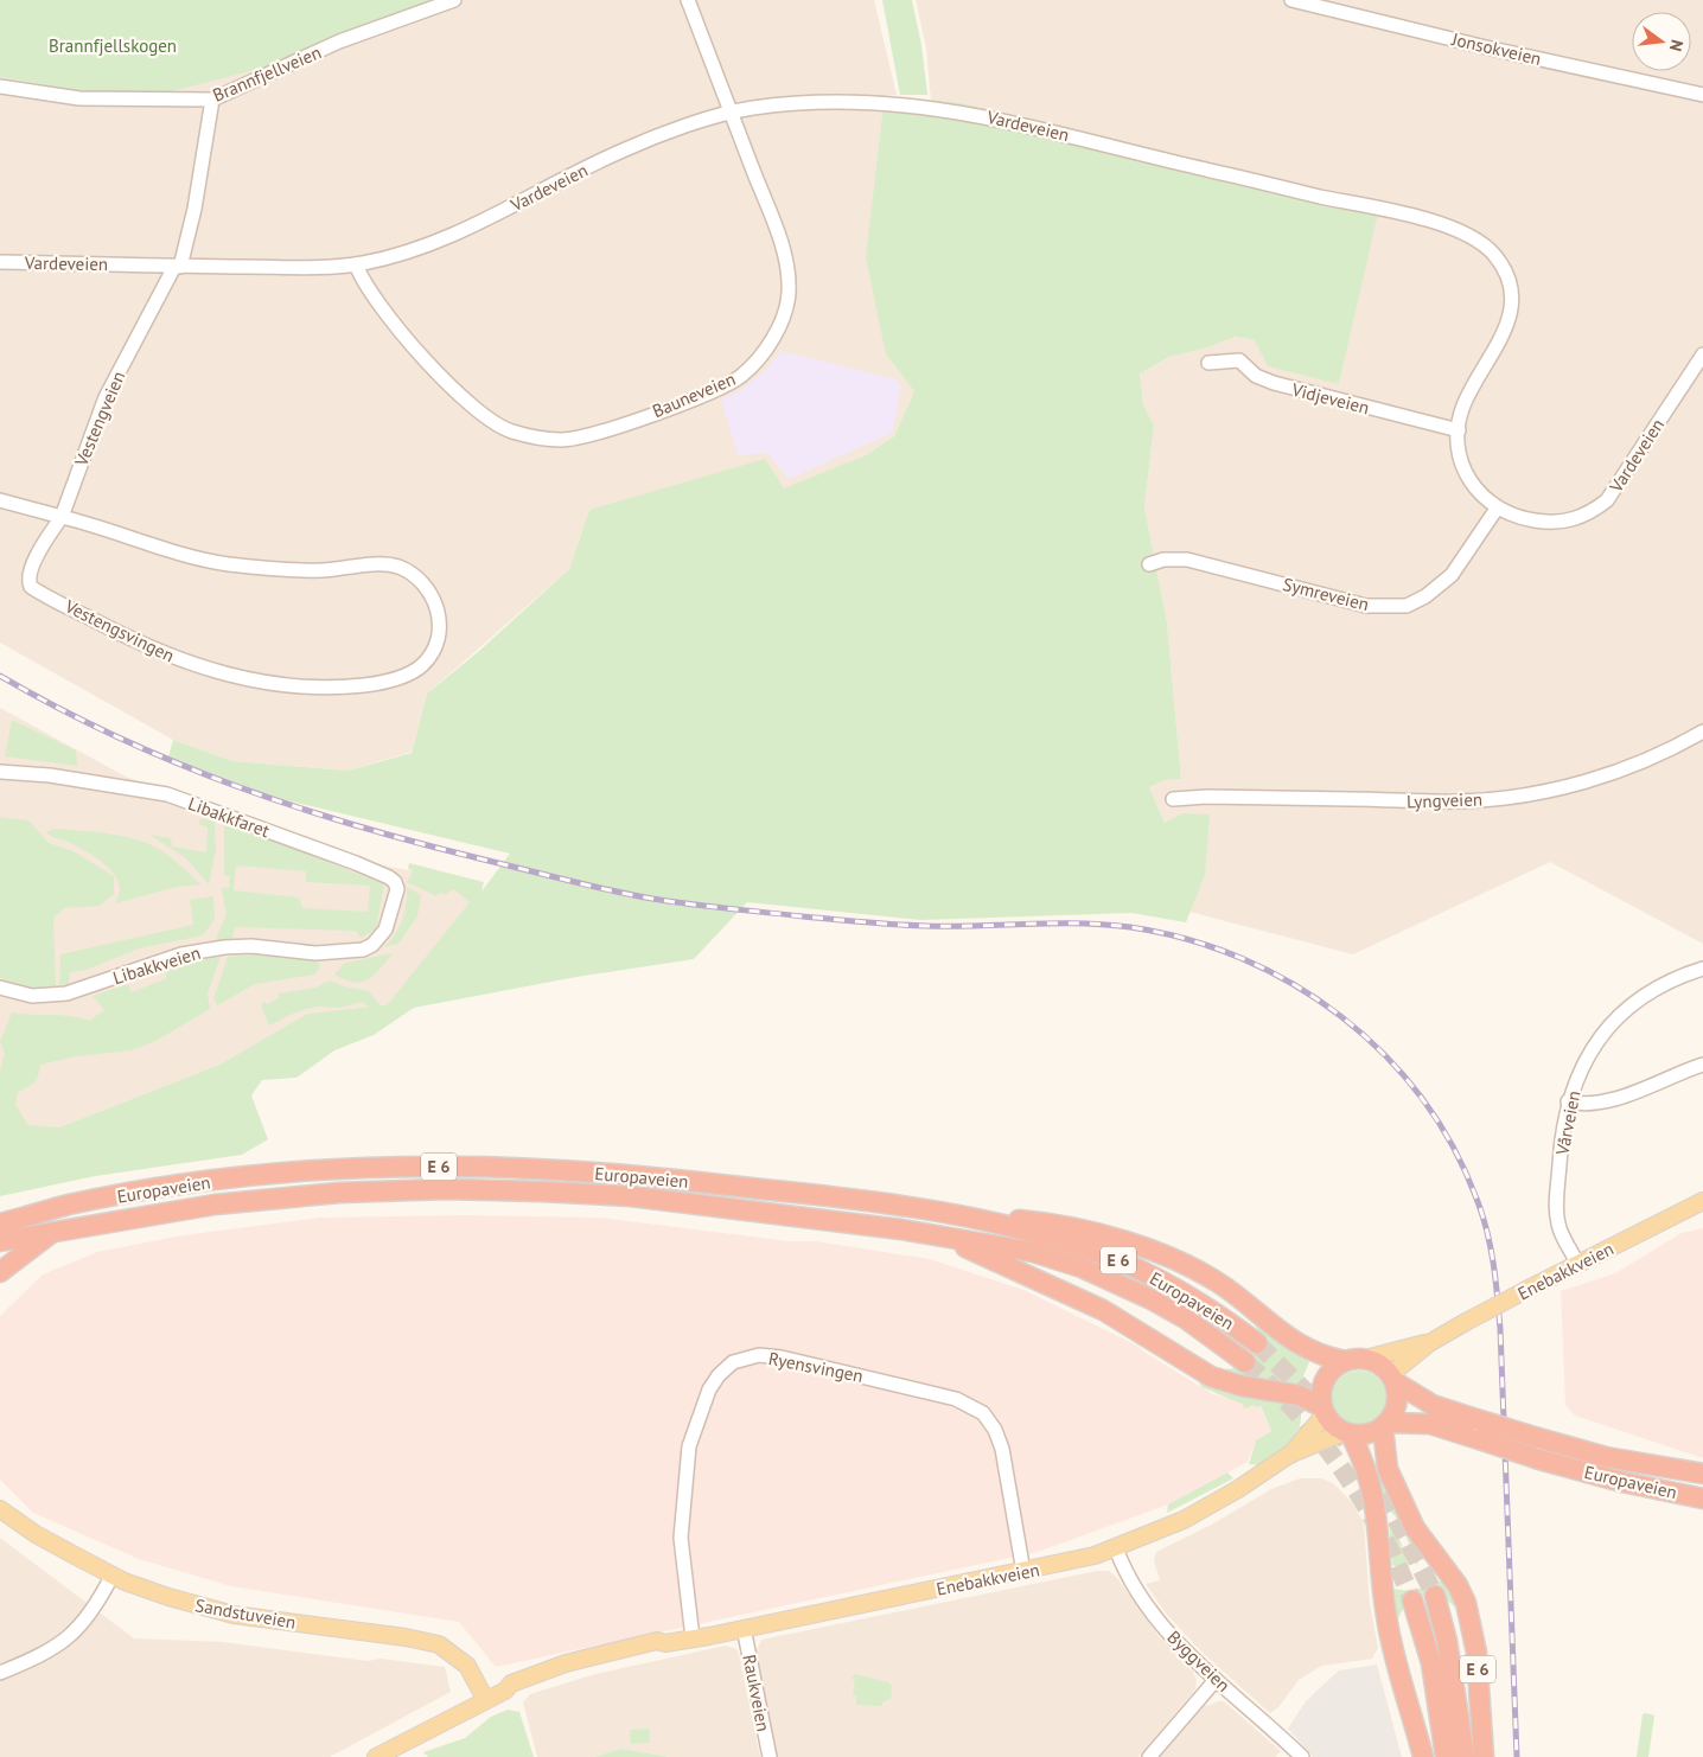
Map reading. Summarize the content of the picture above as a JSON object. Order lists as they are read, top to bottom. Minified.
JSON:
{"streets":{"highway":["E 6","Europaveien"],"main road":["Enebakkveien","Sandstuveien"],"street":["Jonsokveien","Brannfjellveien","Vardeveien","Bauneveien","Vidjeveien","Vestengveien","Symreveien","Vestengsvingen","Lyngveien","Libakkfaret","Libakkveien","Vårveien","Ryensvingen","Byggveien","Raukveien"]},"crossings":[["Brannfjellveien","Vestengveien"],["Vardeveien","Bauneveien"],["Vardeveien","Vidjeveien"],["Vardeveien","Vestengveien"],["Vardeveien","Symreveien"],["Vestengveien","Vestengsvingen"],["Libakkfaret","Libakkveien"],["Vårveien","Enebakkveien"],["E 6","Europaveien"],["E 6","Enebakkveien"],["Europaveien","Enebakkveien"],["Enebakkveien","Ryensvingen"],["Enebakkveien","Sandstuveien"],["Enebakkveien","Byggveien"],["Enebakkveien","Raukveien"]],"parks":["Brannfjellskogen"],"north":"right"}
